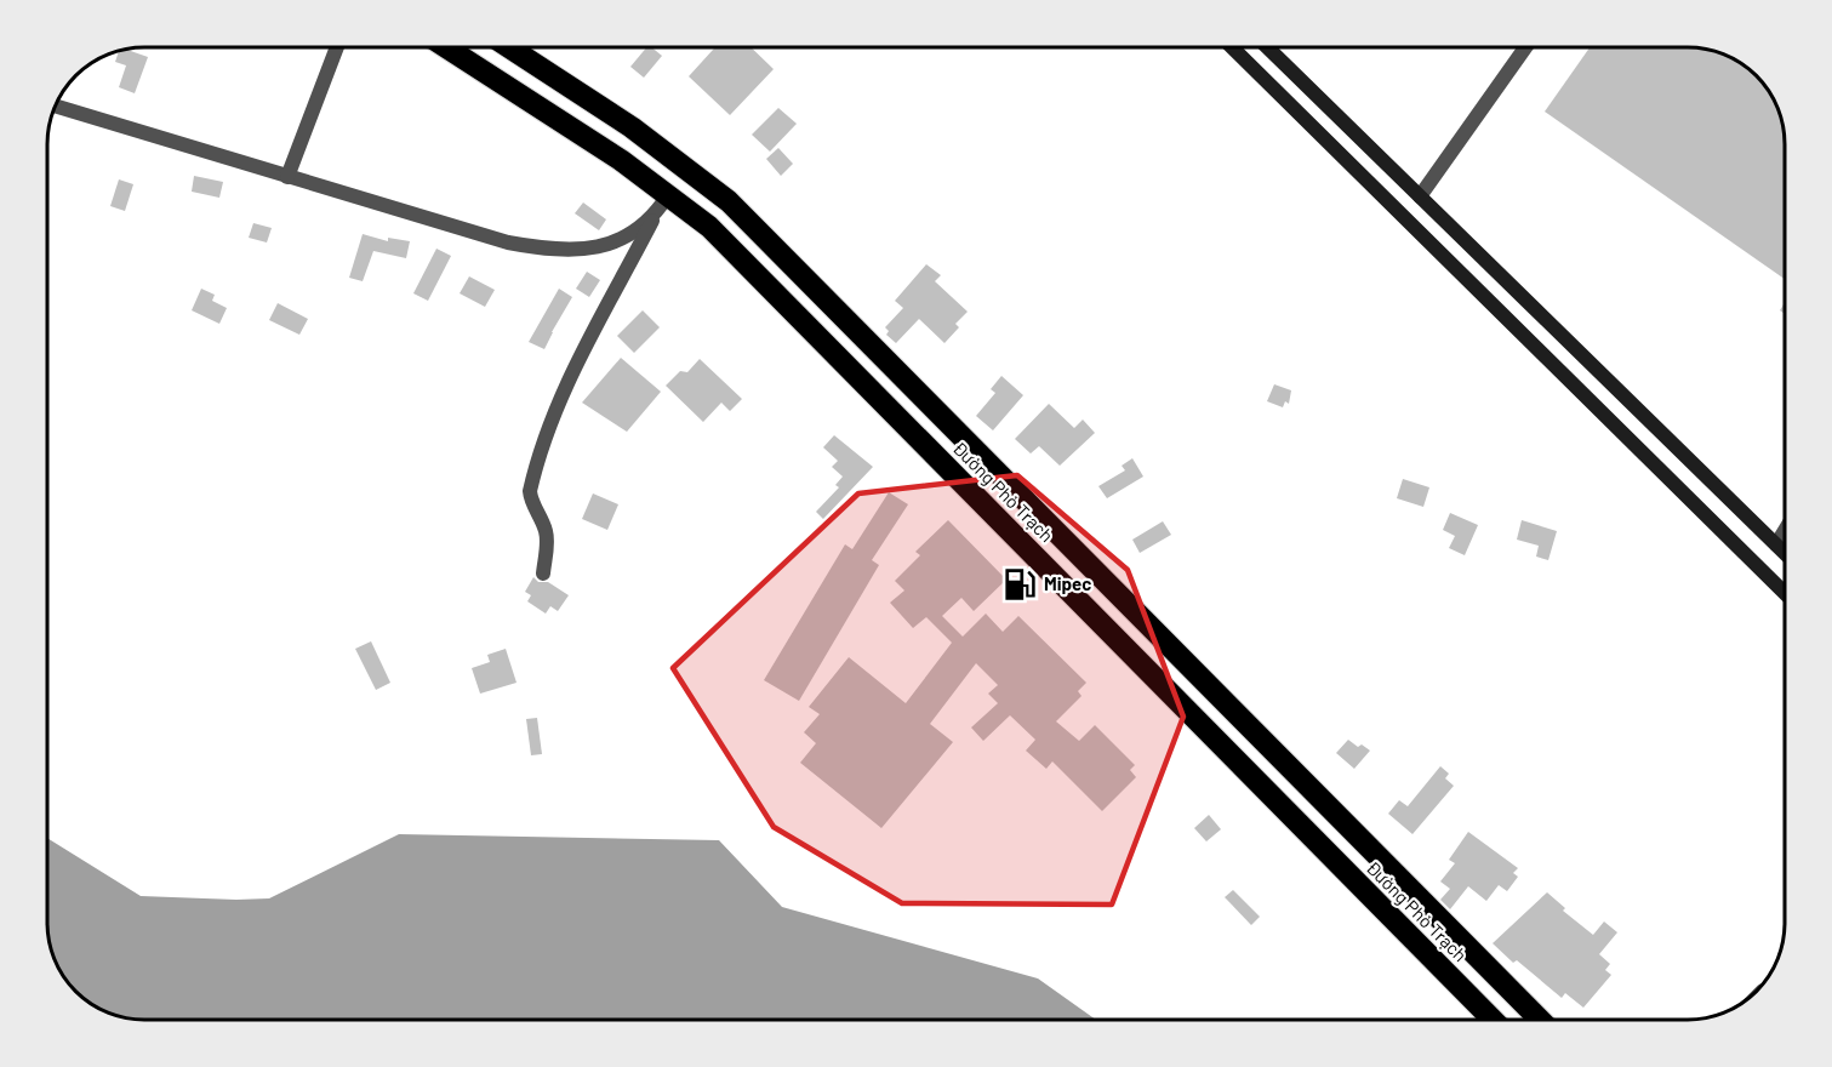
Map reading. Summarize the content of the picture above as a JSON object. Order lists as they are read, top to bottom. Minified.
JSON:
{"streets":{"highway":["Đường Phò Trạch"]},"places":{"fuel station":["Mipec"]}}
